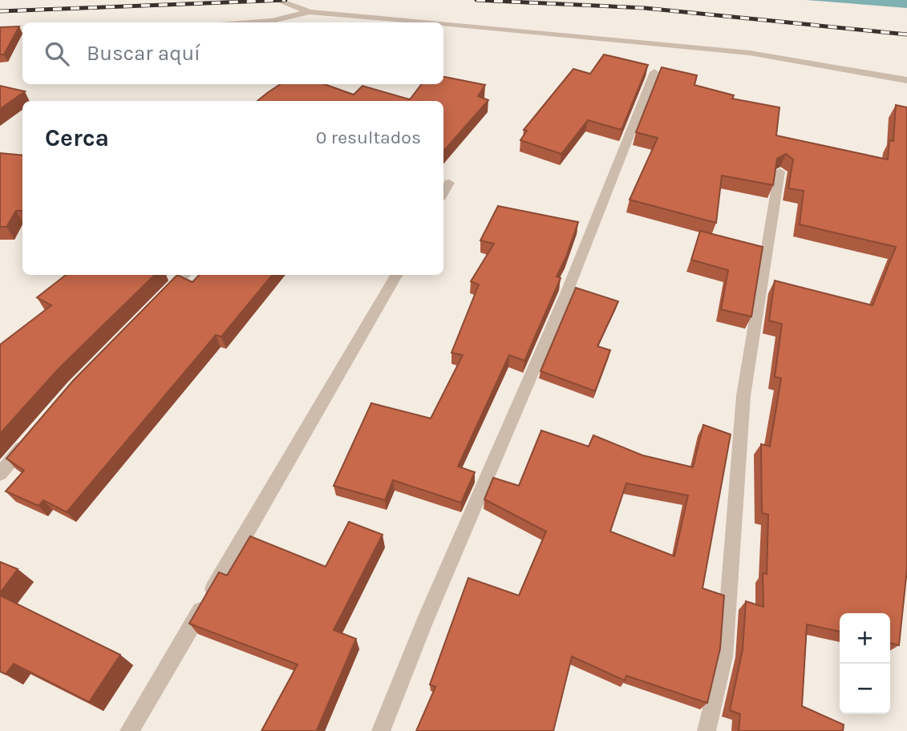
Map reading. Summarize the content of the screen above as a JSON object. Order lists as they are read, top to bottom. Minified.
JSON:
{"page":{"search":"Buscar aquí","heading":["Cerca","0 resultados"],"map_buttons":["+","−"]}}
